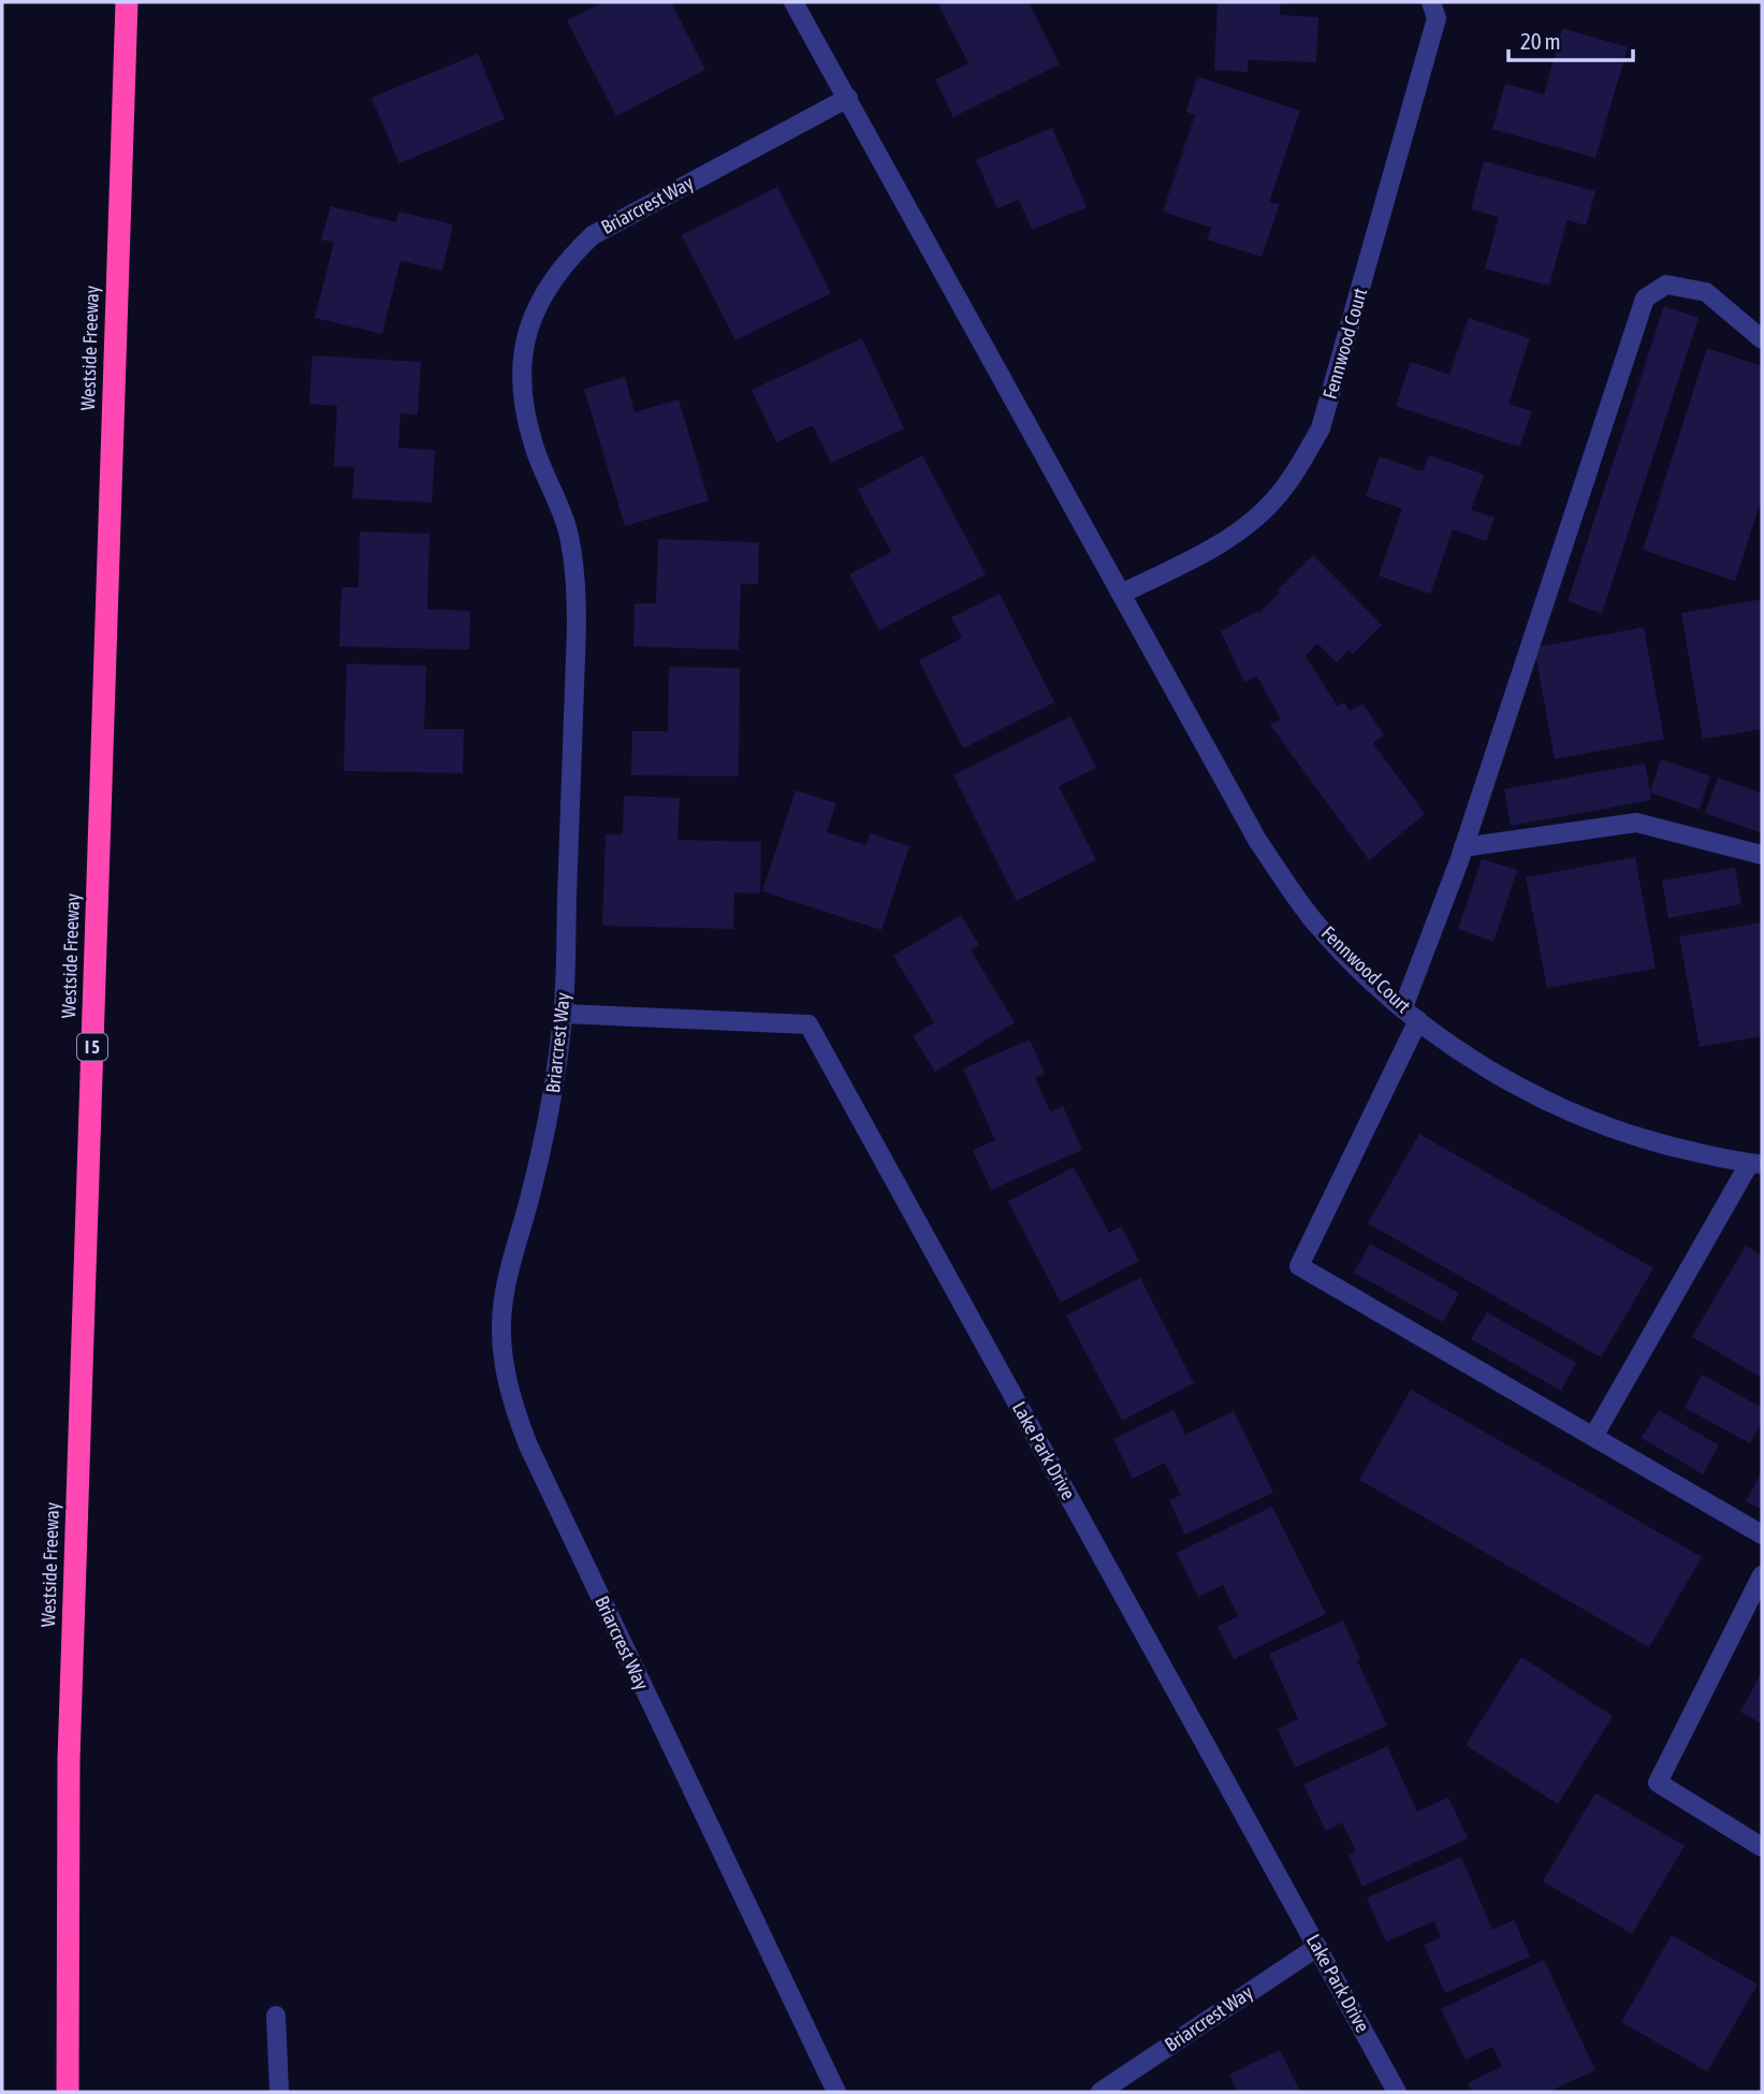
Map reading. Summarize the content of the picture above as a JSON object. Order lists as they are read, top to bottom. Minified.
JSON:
{"streets":{"highway":["Westside Freeway","I 5"],"street":["Briarcrest Way","Fennwood Court","Lake Park Drive"]},"crossings":[["Briarcrest Way","Fennwood Court"],["Briarcrest Way","Lake Park Drive"]],"scale_bar":"20 m"}
